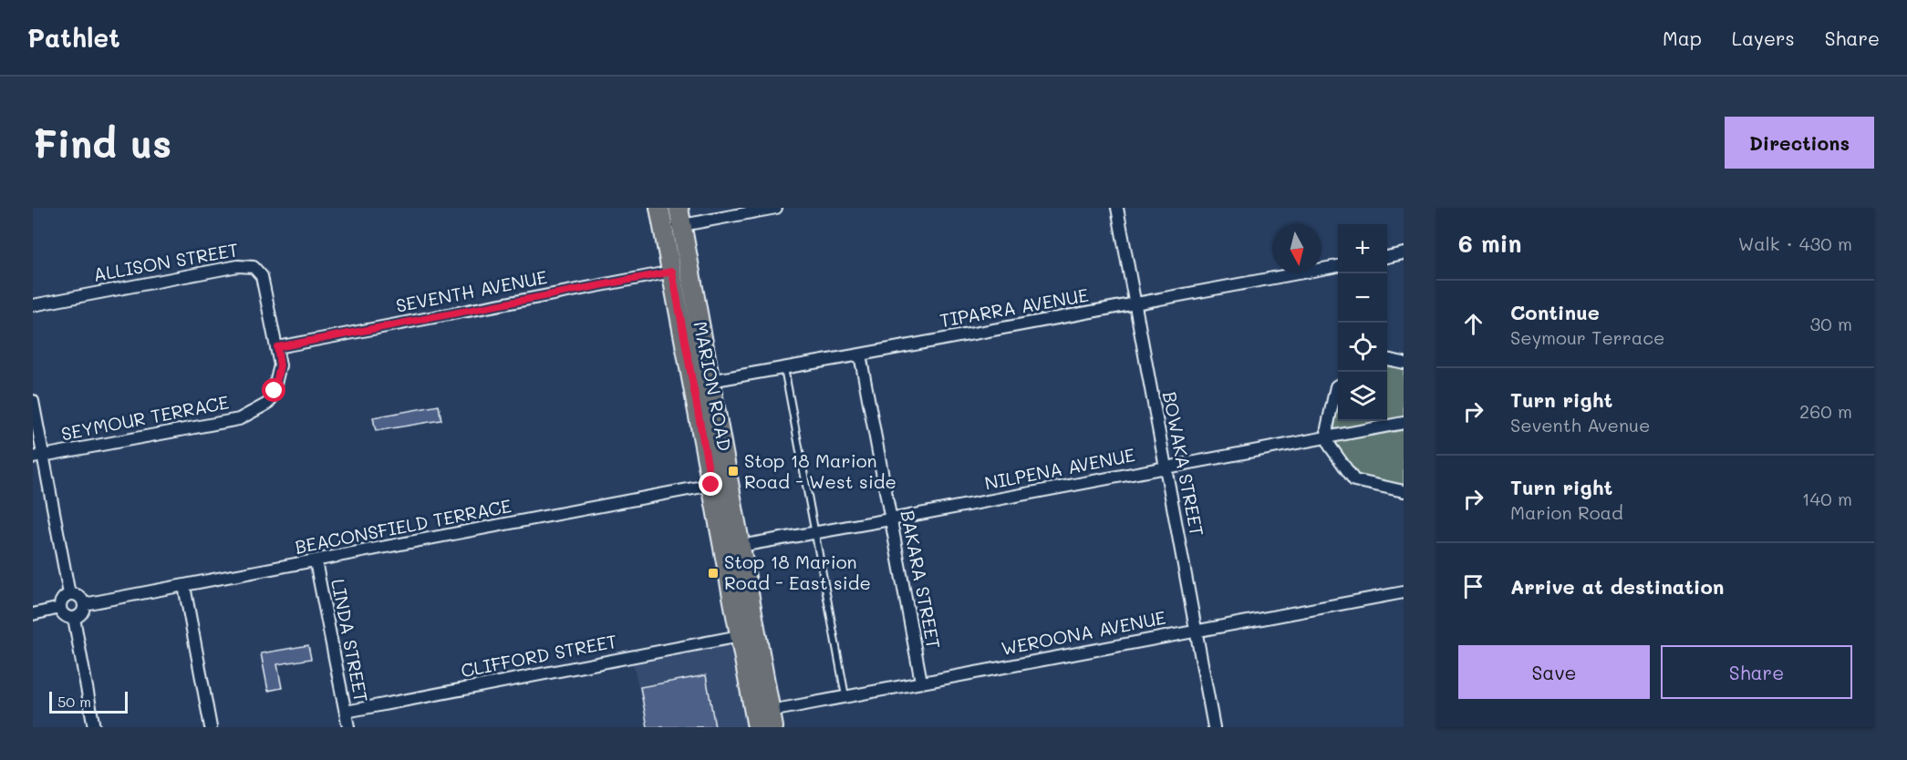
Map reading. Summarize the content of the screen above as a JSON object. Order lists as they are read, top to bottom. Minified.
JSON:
{"streets":{"main road":["MARION ROAD"],"street":["ALLISON STREET","SEVENTH AVENUE","TIPARRA AVENUE","SEYMOUR TERRACE","BOWAKA STREET","NILPENA AVENUE","BEACONSFIELD TERRACE","BAKARA STREET","WEROONA AVENUE","LINDA STREET","CLIFFORD STREET"]},"crossings":[["ALLISON STREET","SEVENTH AVENUE"],["ALLISON STREET","SEYMOUR TERRACE"],["SEVENTH AVENUE","MARION ROAD"],["SEVENTH AVENUE","SEYMOUR TERRACE"],["TIPARRA AVENUE","MARION ROAD"],["TIPARRA AVENUE","BOWAKA STREET"],["TIPARRA AVENUE","BAKARA STREET"],["MARION ROAD","NILPENA AVENUE"],["MARION ROAD","BEACONSFIELD TERRACE"],["MARION ROAD","WEROONA AVENUE"],["MARION ROAD","CLIFFORD STREET"],["BOWAKA STREET","NILPENA AVENUE"],["BOWAKA STREET","WEROONA AVENUE"],["NILPENA AVENUE","BAKARA STREET"],["BEACONSFIELD TERRACE","LINDA STREET"],["BAKARA STREET","WEROONA AVENUE"],["LINDA STREET","CLIFFORD STREET"]],"places":{"transit":["Stop 18 Marion Road - West side","Stop 18 Marion Road - East side"]},"scale_bar":"50 m","north":"bottom","page":{"header":"Pathlet","nav":["Map","Layers","Share"],"buttons":["Directions",["Save","Share"]],"title":"Find us","heading":["6 min","Walk · 430 m"],"map_buttons":["+","−"],"list":[["Continue","Seymour Terrace","30 m"],["Turn right","Seventh Avenue","260 m"],["Turn right","Marion Road","140 m"],"Arrive at destination"],"scale":"50 m"}}
